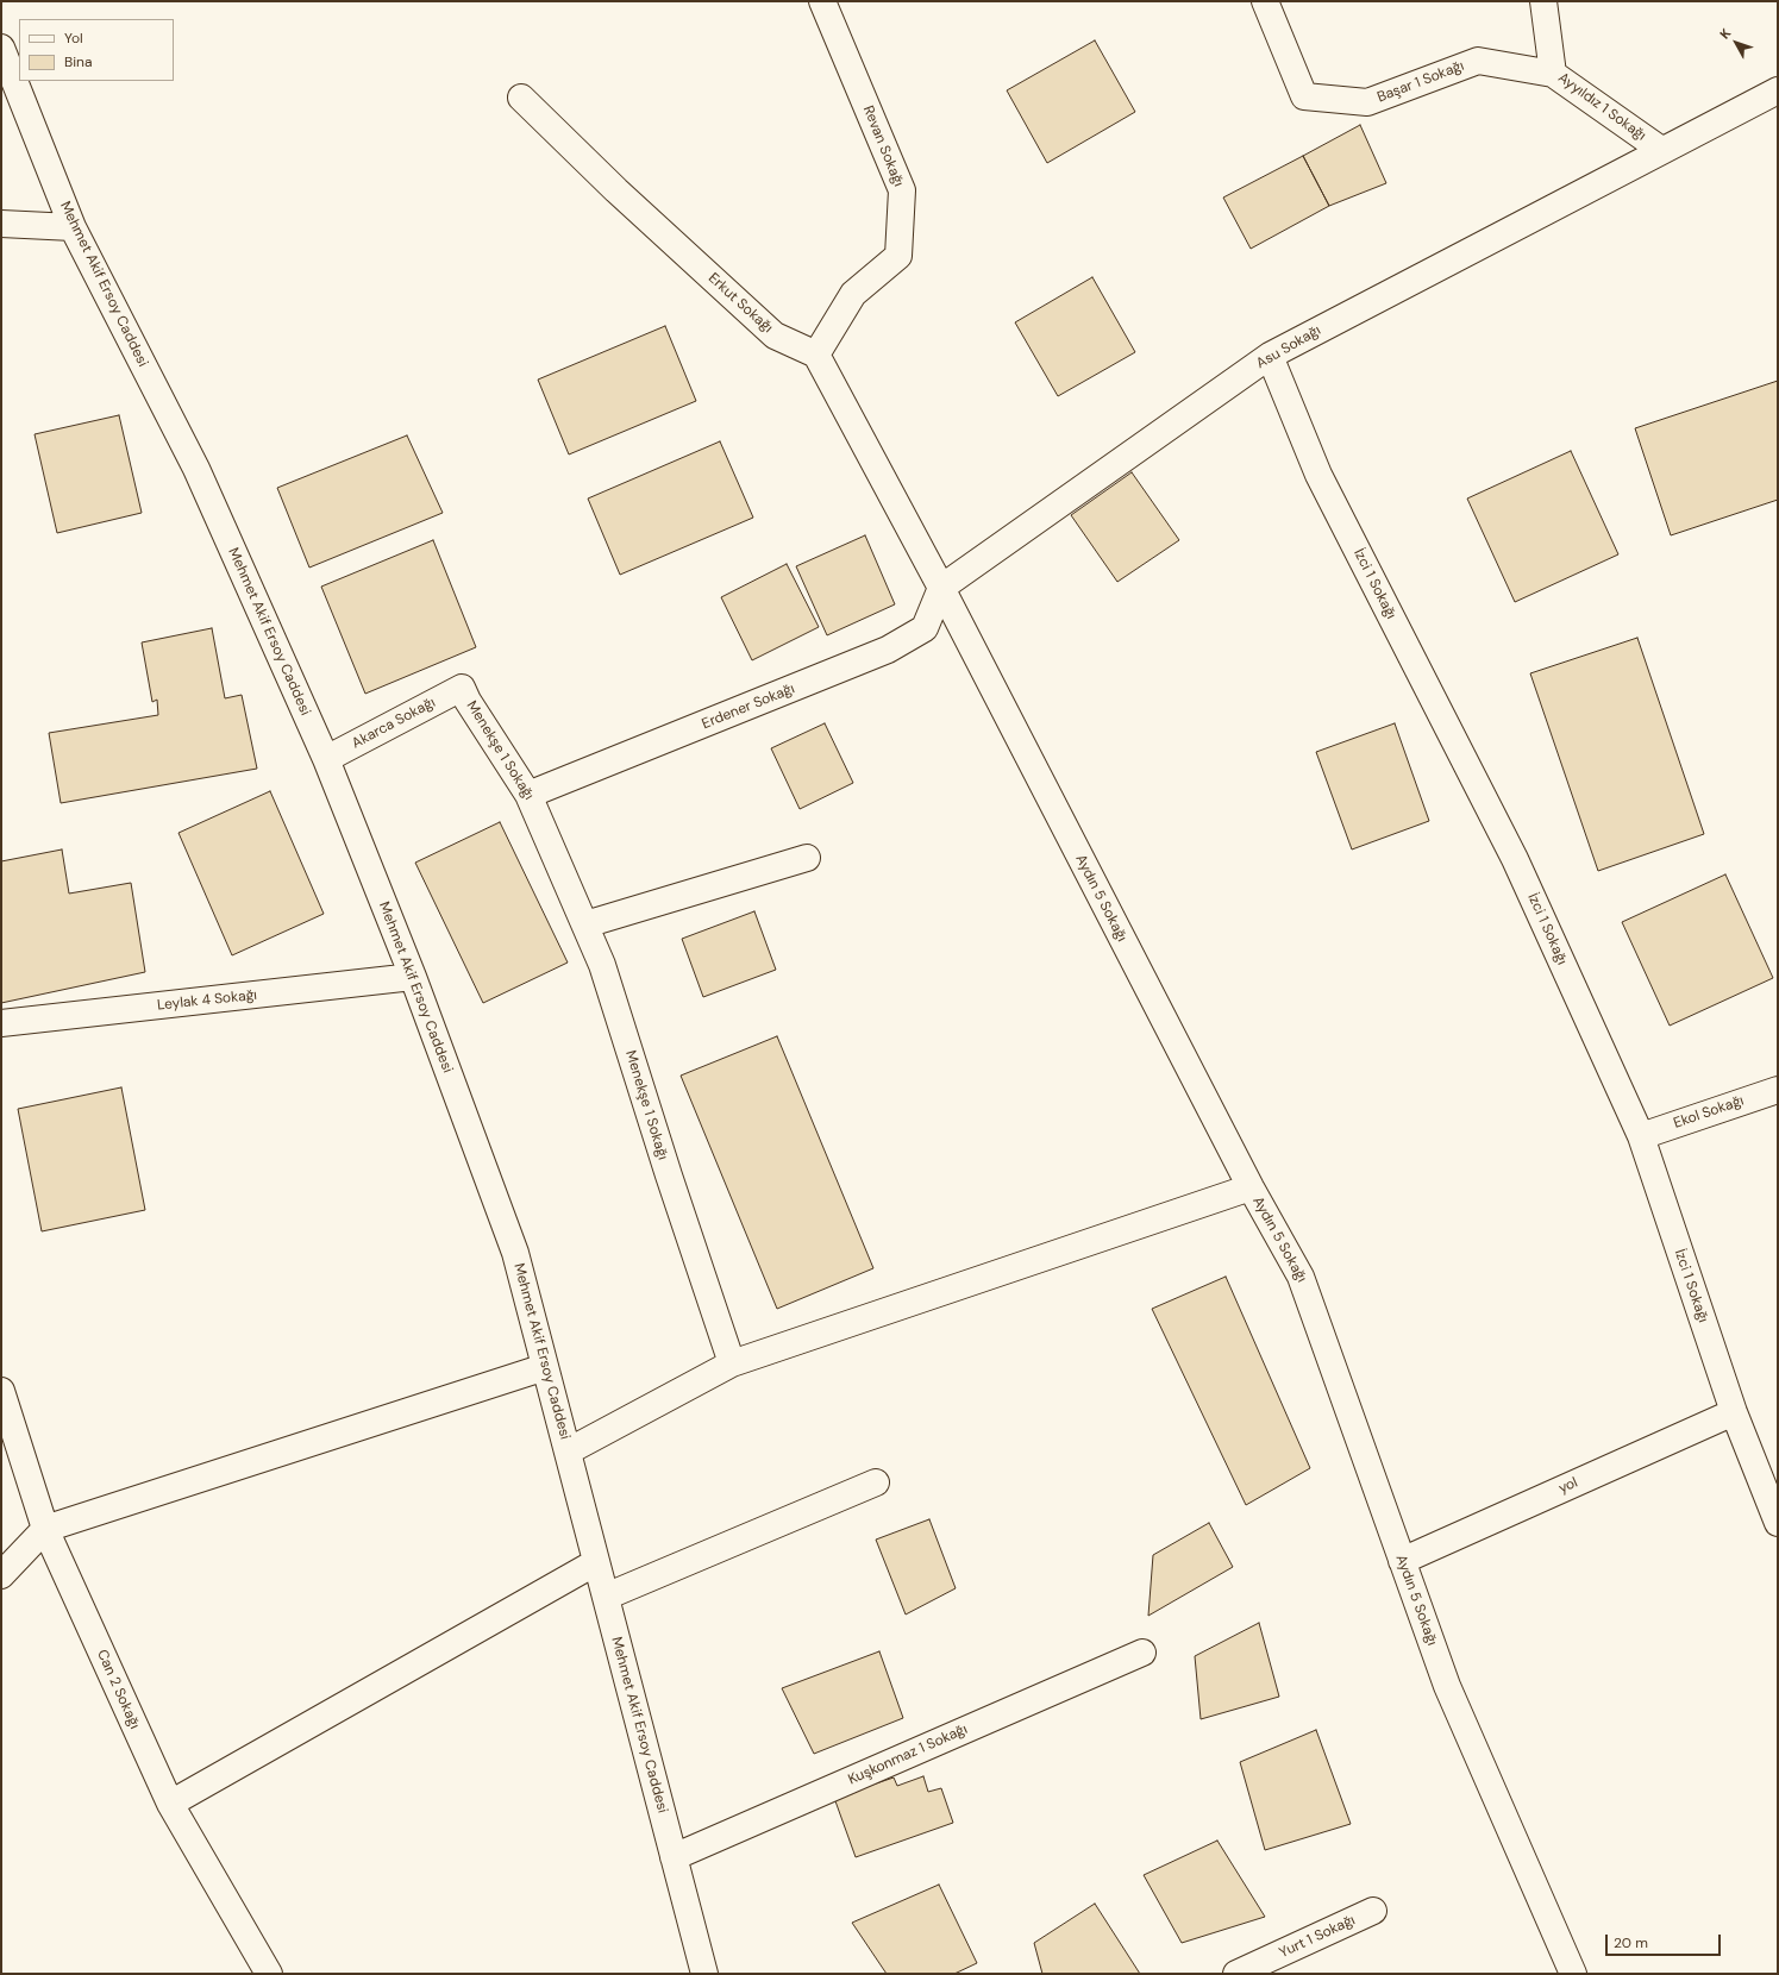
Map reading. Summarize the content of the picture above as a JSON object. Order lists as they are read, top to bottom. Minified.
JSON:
{"streets":{"street":["Başar 1 Sokağı","Ayyıldız 1 Sokağı","Revan Sokağı","Mehmet Akif Ersoy Caddesi","Erkut Sokağı","Asu Sokağı","İzci 1 Sokağı","Erdener Sokağı","Akarca Sokağı","Menekşe 1 Sokağı","Aydın 5 Sokağı","Leylak 4 Sokağı","Ekol Sokağı","yol","Can 2 Sokağı","Kuşkonmaz 1 Sokağı","Yurt 1 Sokağı"]},"crossings":[["Başar 1 Sokağı","Ayyıldız 1 Sokağı"],["Ayyıldız 1 Sokağı","Asu Sokağı"],["Revan Sokağı","Erkut Sokağı"],["Mehmet Akif Ersoy Caddesi","Akarca Sokağı"],["Mehmet Akif Ersoy Caddesi","Leylak 4 Sokağı"],["Mehmet Akif Ersoy Caddesi","Kuşkonmaz 1 Sokağı"],["Asu Sokağı","İzci 1 Sokağı"],["Asu Sokağı","Erdener Sokağı"],["Asu Sokağı","Aydın 5 Sokağı"],["İzci 1 Sokağı","Ekol Sokağı"],["İzci 1 Sokağı","yol"],["Erdener Sokağı","Menekşe 1 Sokağı"],["Erdener Sokağı","Aydın 5 Sokağı"],["Akarca Sokağı","Menekşe 1 Sokağı"],["Aydın 5 Sokağı","yol"]],"legend":["Yol","Bina"],"scale_bar":"20 m","north":"top left"}
